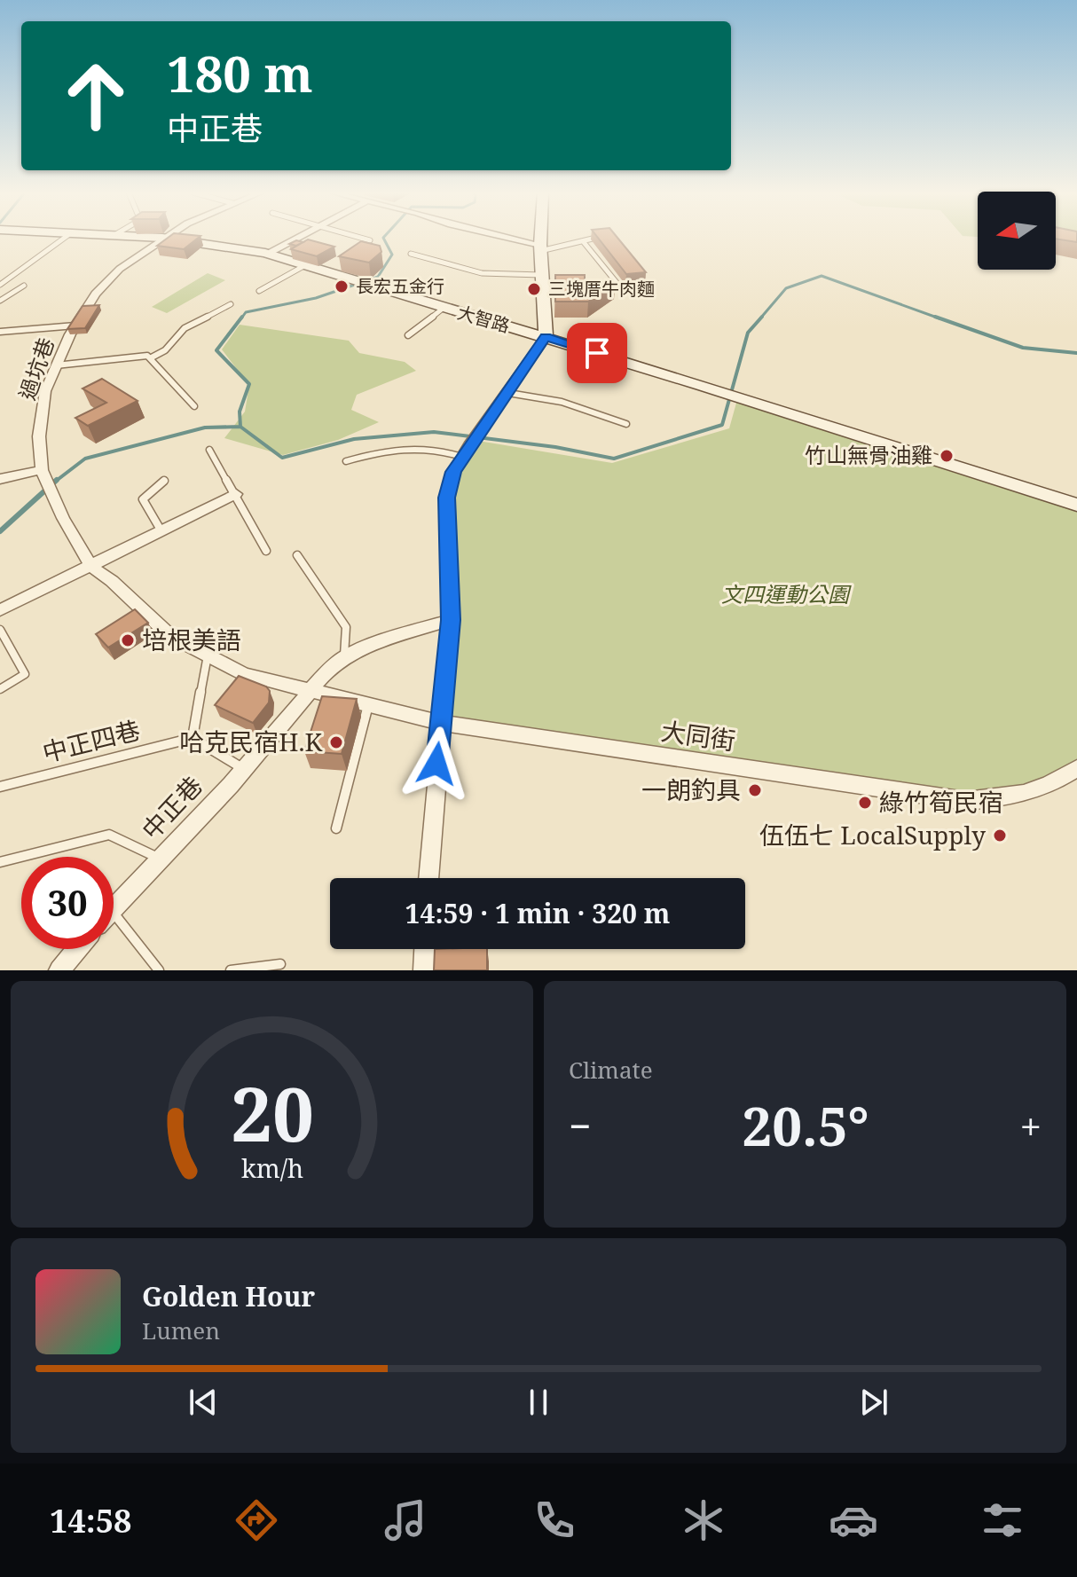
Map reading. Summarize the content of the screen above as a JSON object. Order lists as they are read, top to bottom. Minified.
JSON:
{"streets":{"street":["大智路","過坑巷","大同街","中正巷"],"lane":["中正四巷"]},"crossings":[["大智路","過坑巷"],["大同街","中正巷"]],"parks":["文四運動公園"],"places":["長宏五金行","三塊厝牛肉麵","竹山無骨油雞","培根美語","哈克民宿H.K","一朗釣具","綠竹筍民宿","伍伍七 LocalSupply"],"north":"left","page":{"turn":["180 m","中正巷"],"limit":"30","trip":"14:59 · 1 min · 320 m","tile":"Climate","heat":["−","20.5°","+"],"song":["Golden Hour","Lumen"],"tabs":"14:58","gauge":["20","km/h"]}}
